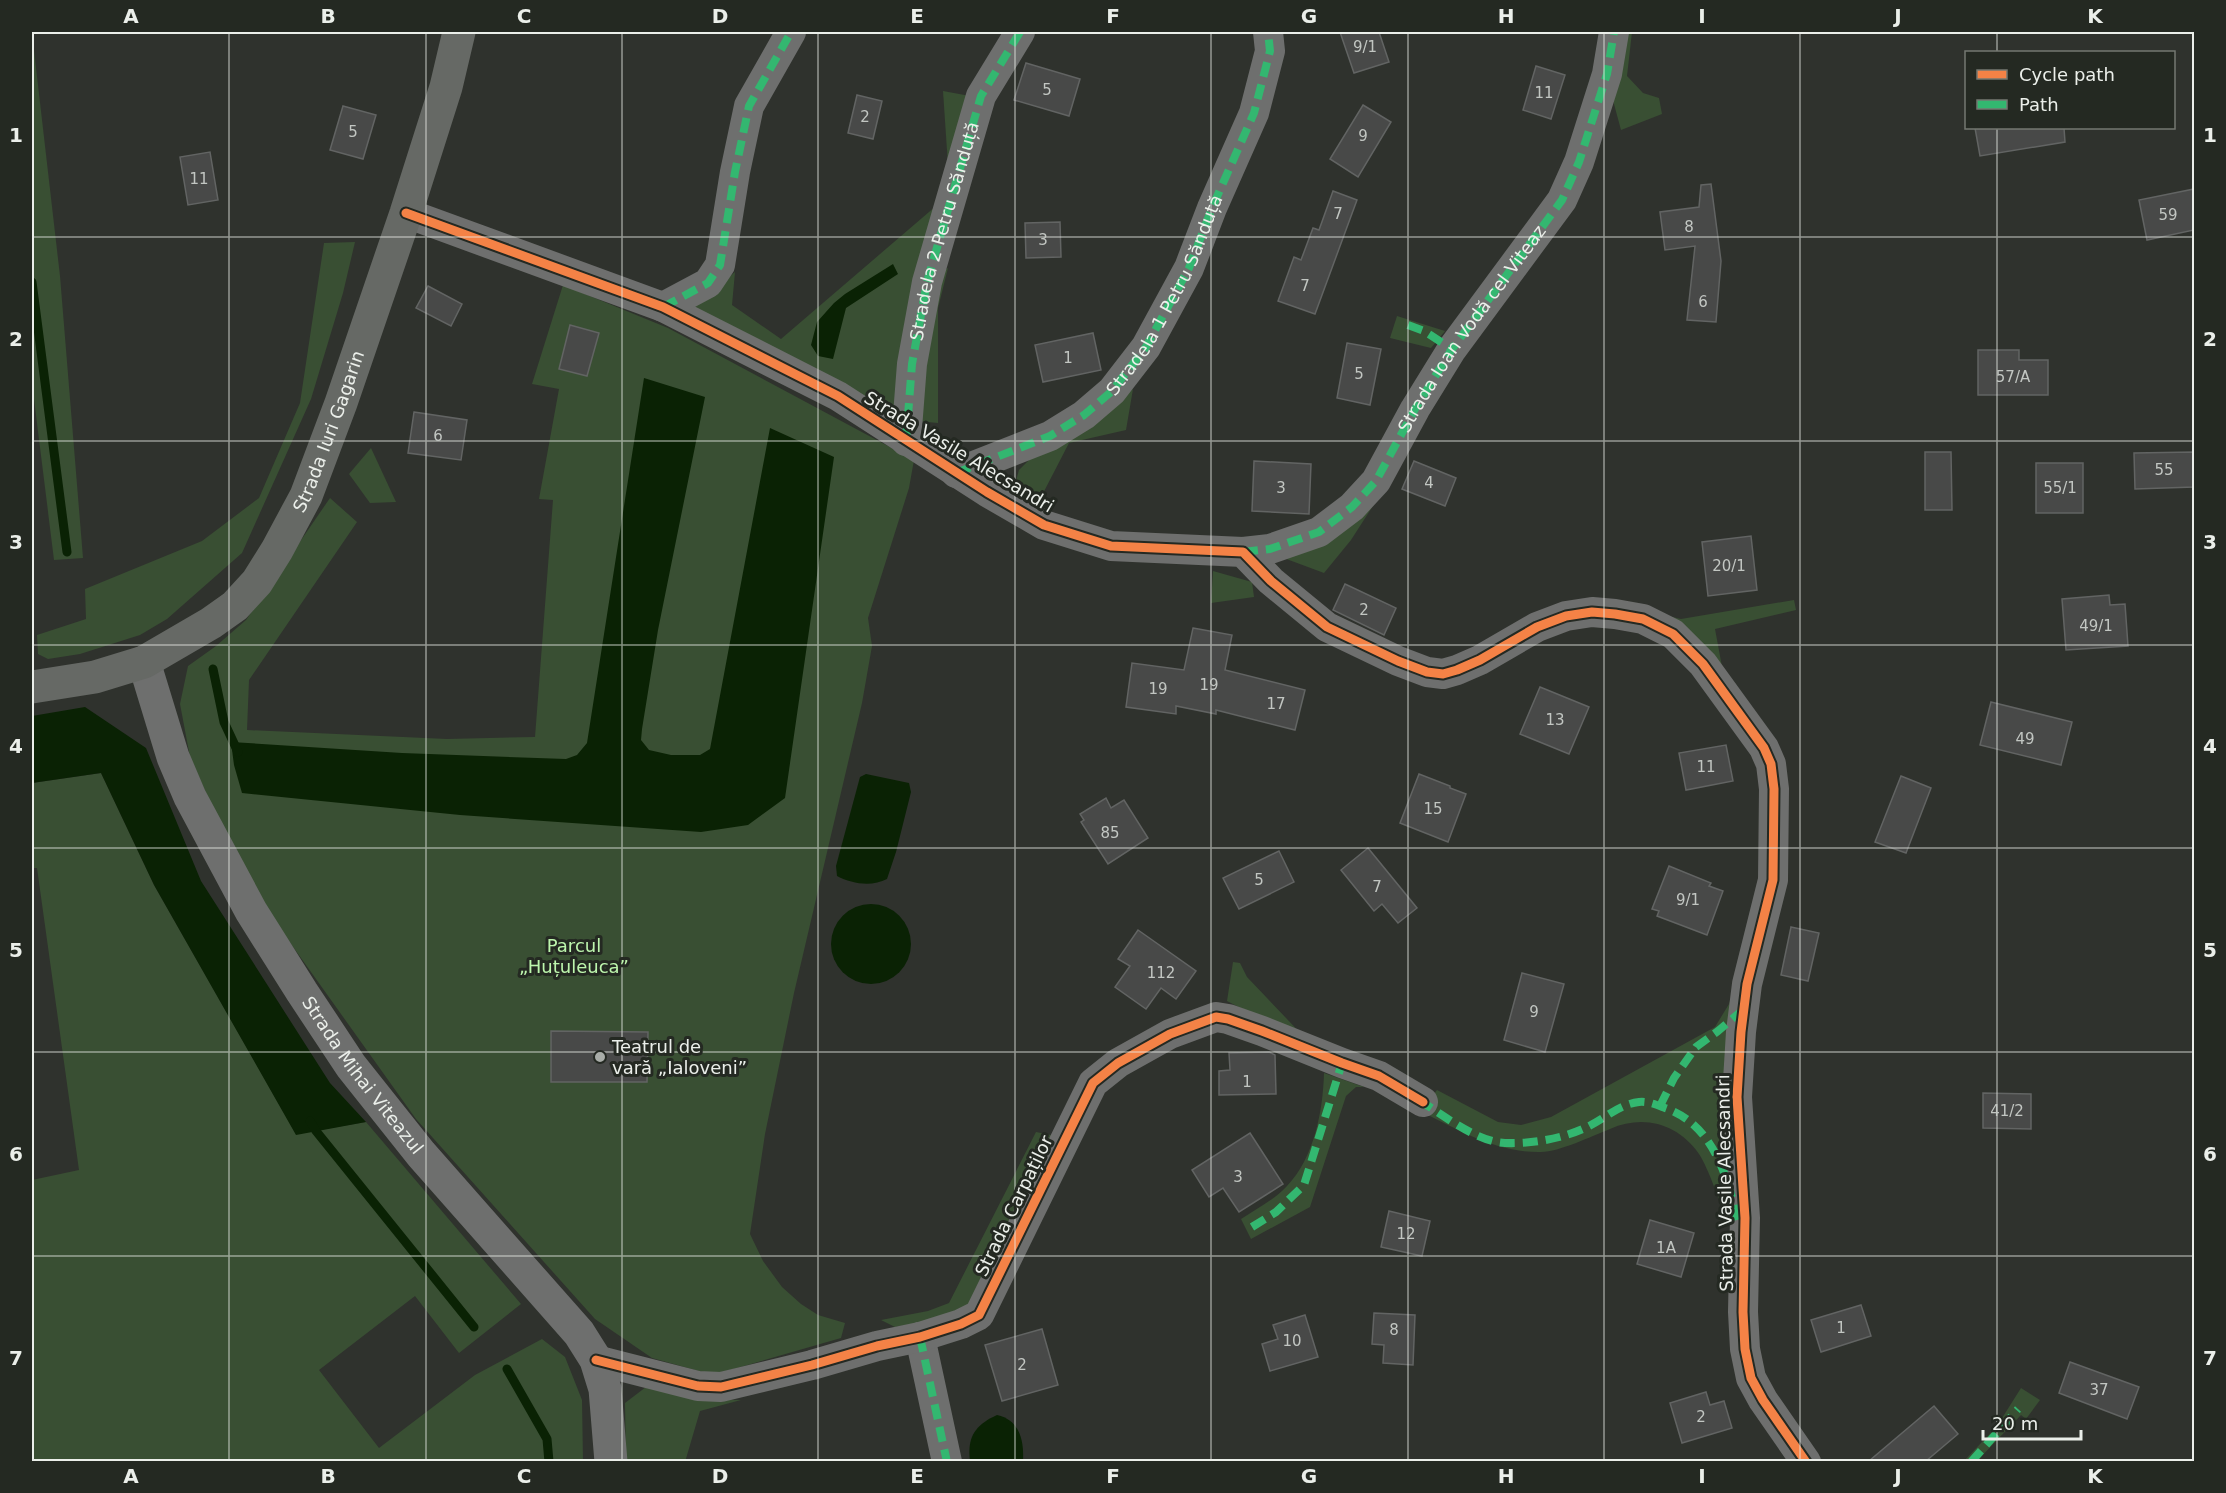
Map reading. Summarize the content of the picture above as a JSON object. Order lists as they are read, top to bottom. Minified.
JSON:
{"streets":{"main road":["Strada Iuri Gagarin"],"street":["Stradela 2 Petru Sănduță","Stradela 1 Petru Sănduță","Strada Ioan Vodă cel Viteaz","Strada Vasile Alecsandri","Strada Mihai Viteazul","Strada Carpaților"]},"crossings":[["Stradela 2 Petru Sănduță","Strada Vasile Alecsandri"],["Stradela 1 Petru Sănduță","Strada Vasile Alecsandri"],["Strada Ioan Vodă cel Viteaz","Strada Vasile Alecsandri"],["Strada Iuri Gagarin","Strada Vasile Alecsandri"],["Strada Iuri Gagarin","Strada Mihai Viteazul"],["Strada Mihai Viteazul","Strada Carpaților"]],"parks":["Parcul „Huțuleuca”"],"places":["Teatrul de vară „Ialoveni”"],"house_numbers":["9/1","5","11","2","5","9","11","7","59","8","3","7","6","1","5","57/A","6","55","4","3","55/1","20/1","2","49/1","19","19","17","13","49","11","15","85","5","7","9/1","112","9","1","41/2","3","12","1A","1","8","10","2","37","2"],"legend":["Cycle path","Path"],"scale_bar":"20 m","grid":{"columns":["A","B","C","D","E","F","G","H","I","J","K"],"rows":["1","2","3","4","5","6","7"]}}
